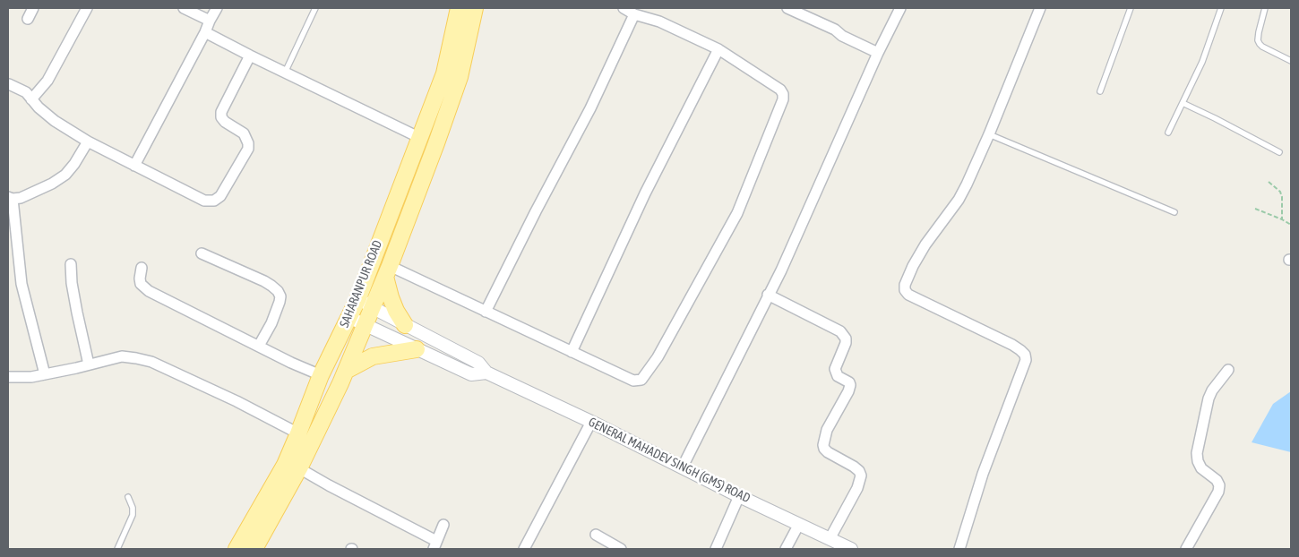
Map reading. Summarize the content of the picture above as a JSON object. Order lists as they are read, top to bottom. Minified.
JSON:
{"streets":{"main road":["SAHARANPUR ROAD"],"street":["GENERAL MAHADEV SINGH (GMS) ROAD"]},"crossings":[["SAHARANPUR ROAD","GENERAL MAHADEV SINGH (GMS) ROAD"]]}
